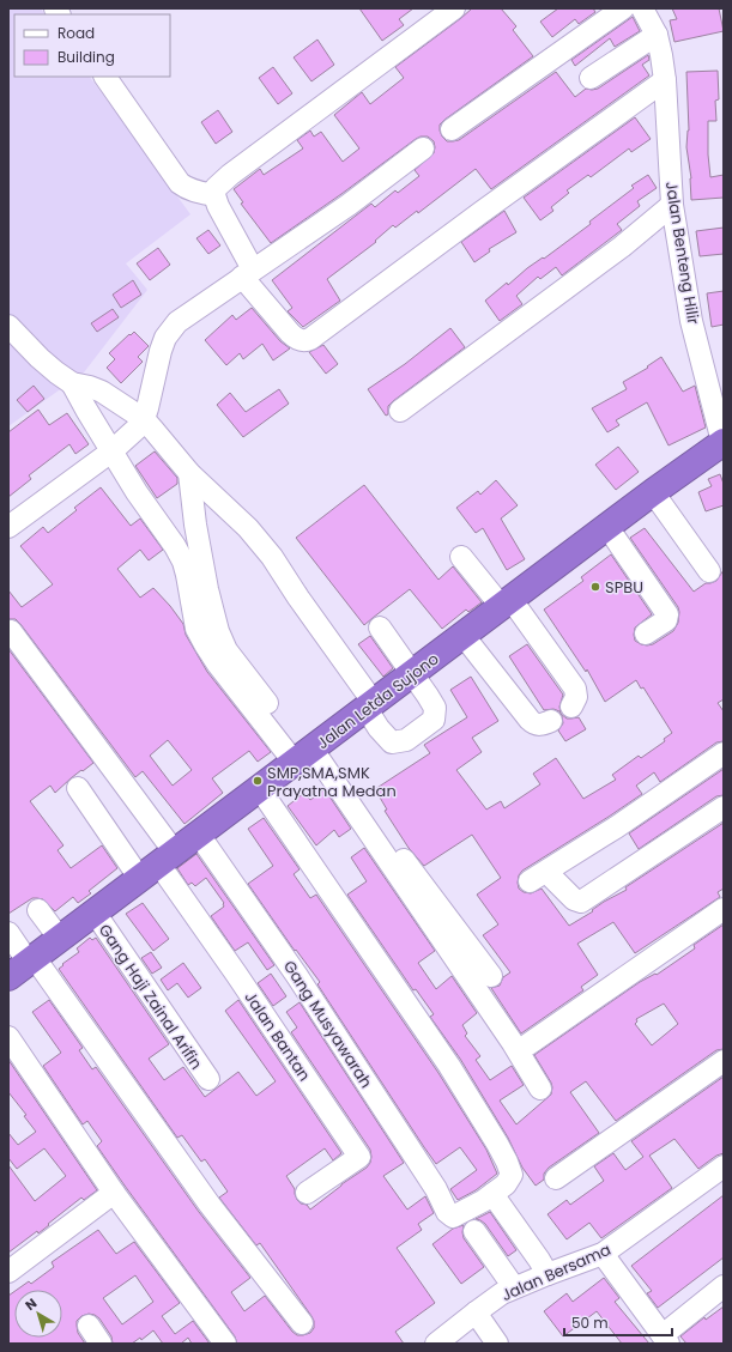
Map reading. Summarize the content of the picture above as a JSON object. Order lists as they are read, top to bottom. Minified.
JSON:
{"streets":{"highway":["Jalan Letda Sujono"],"street":["Jalan Benteng Hilir","Gang Haji Zainal Arifin","Gang Musyawarah","Jalan Bantan","Jalan Bersama"]},"crossings":[["Jalan Benteng Hilir","Jalan Letda Sujono"],["Jalan Letda Sujono","Gang Haji Zainal Arifin"],["Jalan Letda Sujono","Gang Musyawarah"],["Jalan Letda Sujono","Jalan Bantan"]],"places":["SPBU","SMP,SMA,SMK Prayatna Medan"],"legend":["Road","Building"],"scale_bar":"50 m","north":"top left"}
